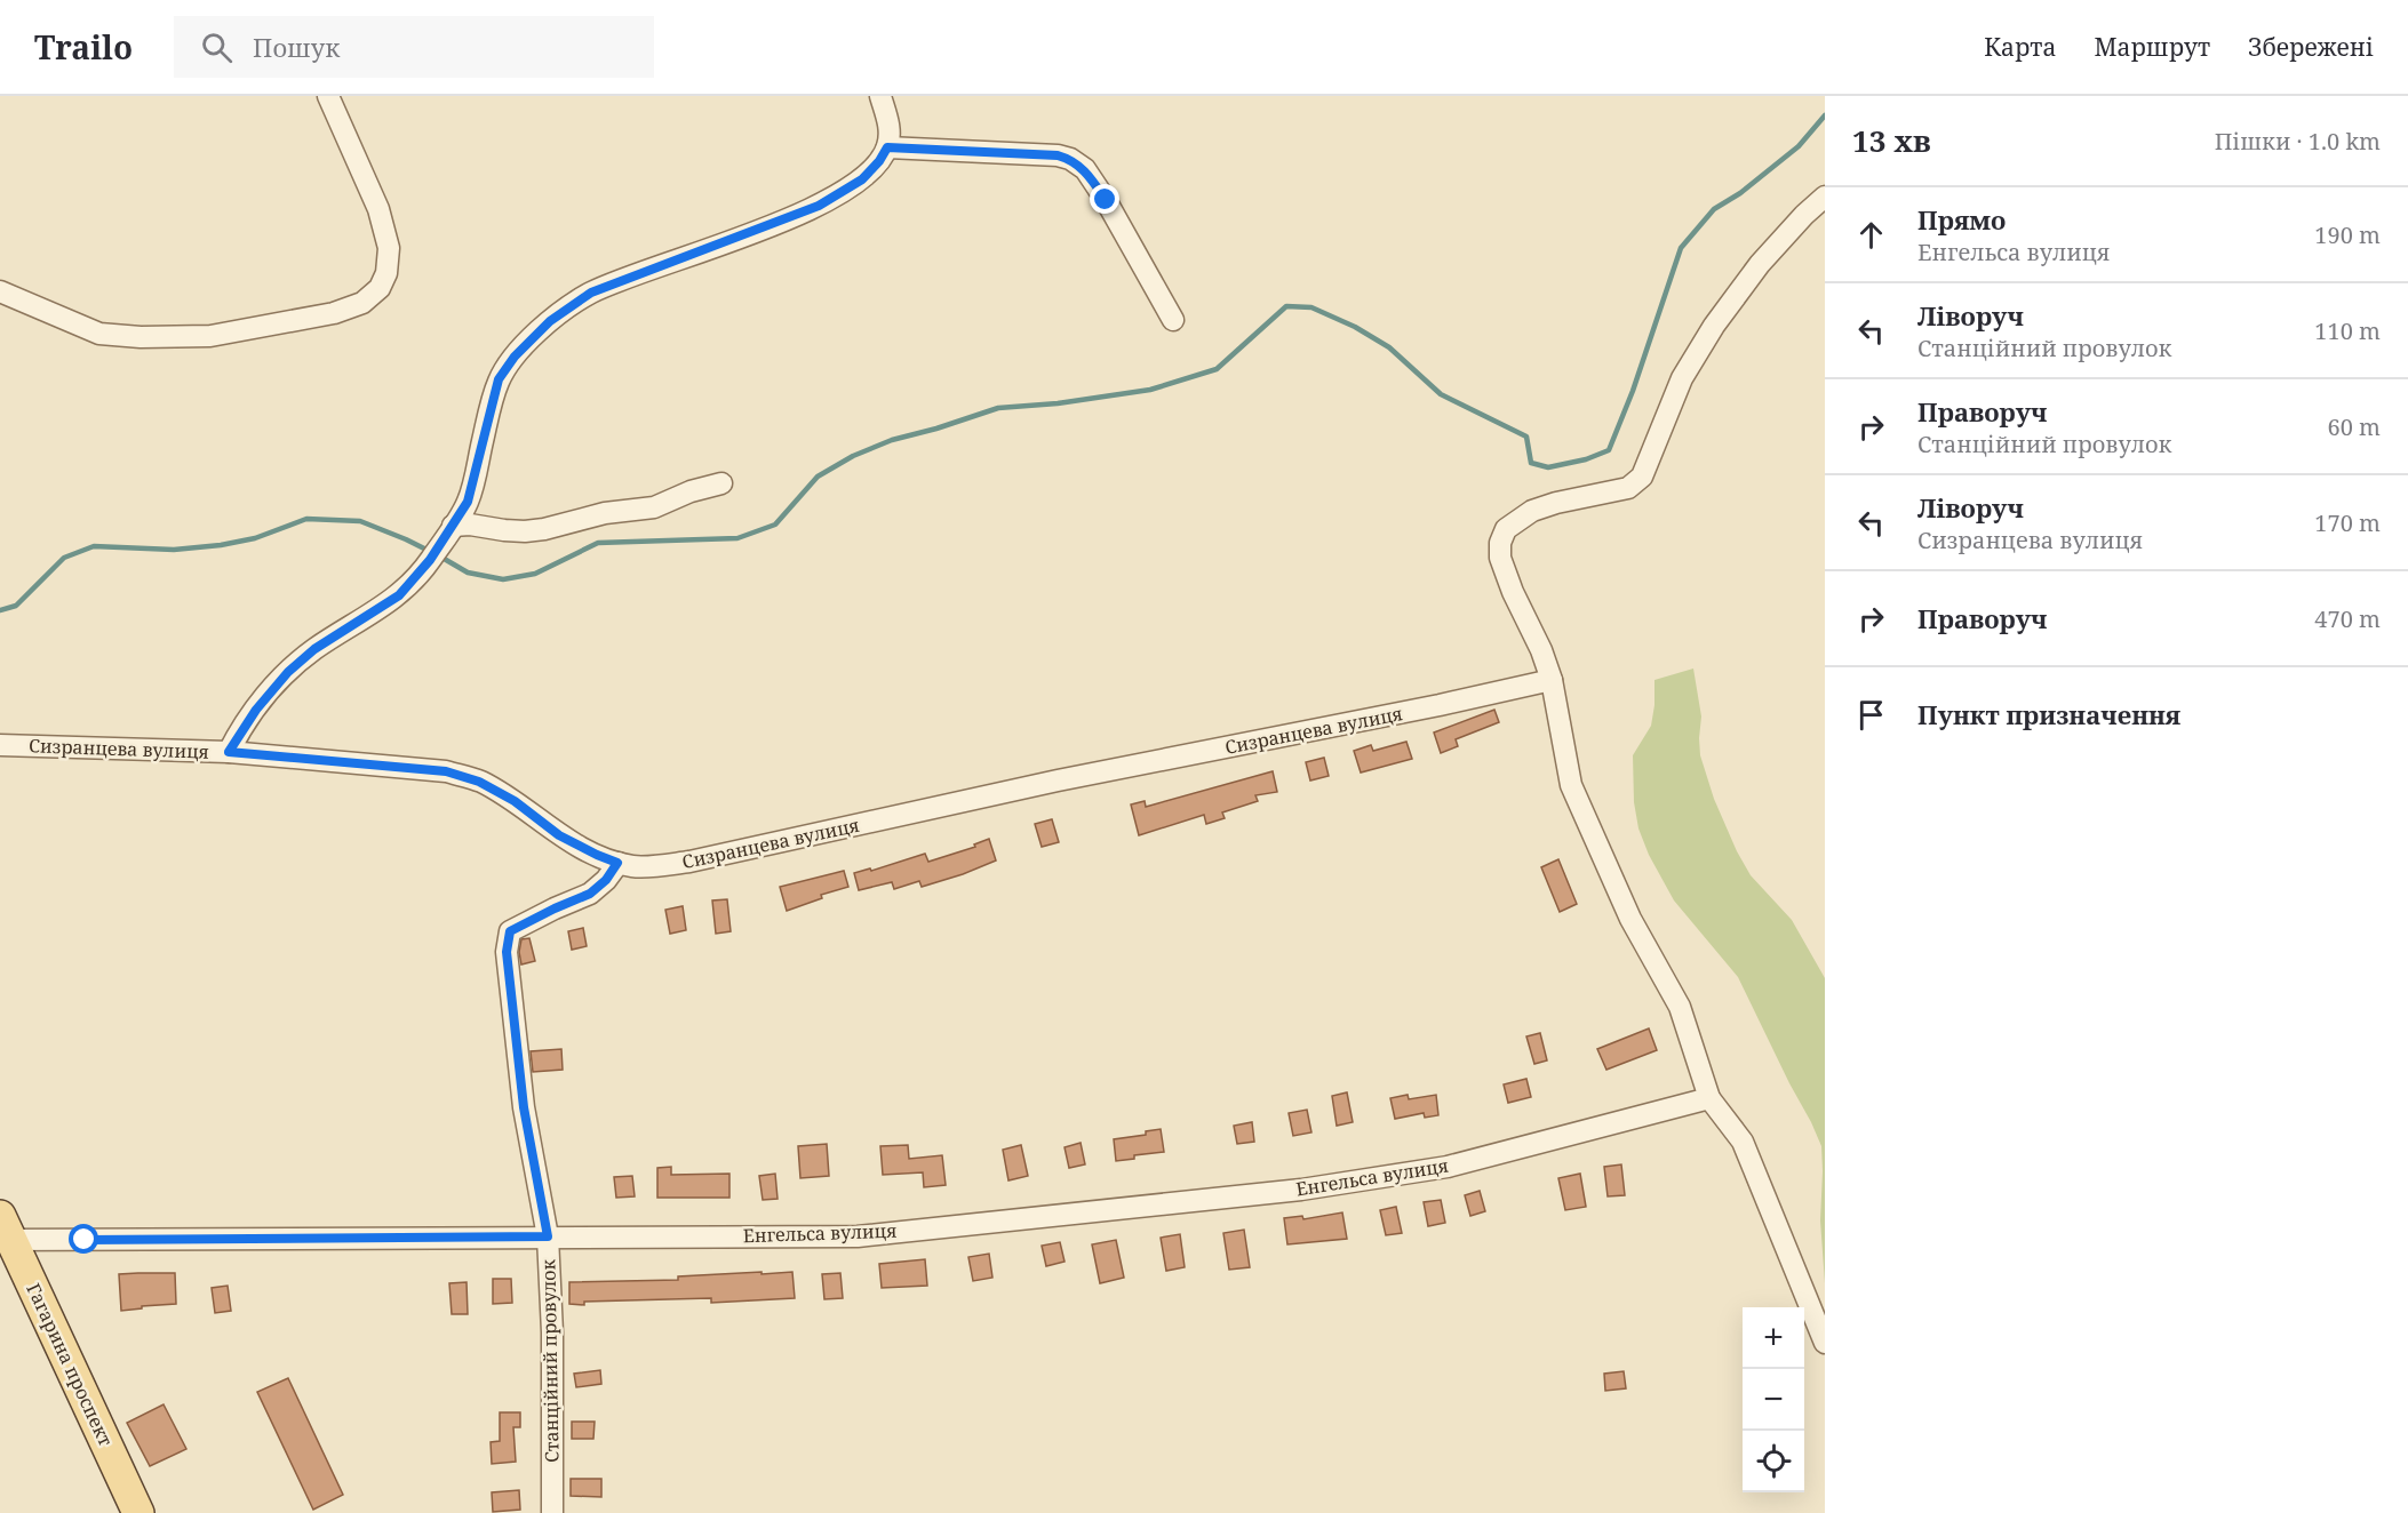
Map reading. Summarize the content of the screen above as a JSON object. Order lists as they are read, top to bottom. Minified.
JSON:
{"streets":{"main road":["Гагарина проспект"],"street":["Сизранцева вулиця","Енгельса вулиця","Станційний провулок"]},"crossings":[["Сизранцева вулиця","Станційний провулок"],["Енгельса вулиця","Станційний провулок"],["Енгельса вулиця","Гагарина проспект"]],"page":{"header":"Trailo","search":"Пошук","nav":["Карта","Маршрут","Збережені"],"heading":["13 хв","Пішки · 1.0 km"],"list":[["Прямо","Енгельса вулиця","190 m"],["Ліворуч","Станційний провулок","110 m"],["Праворуч","Станційний провулок","60 m"],["Ліворуч","Сизранцева вулиця","170 m"],["Праворуч","470 m"],"Пункт призначення"],"map_buttons":["+","−"]}}
